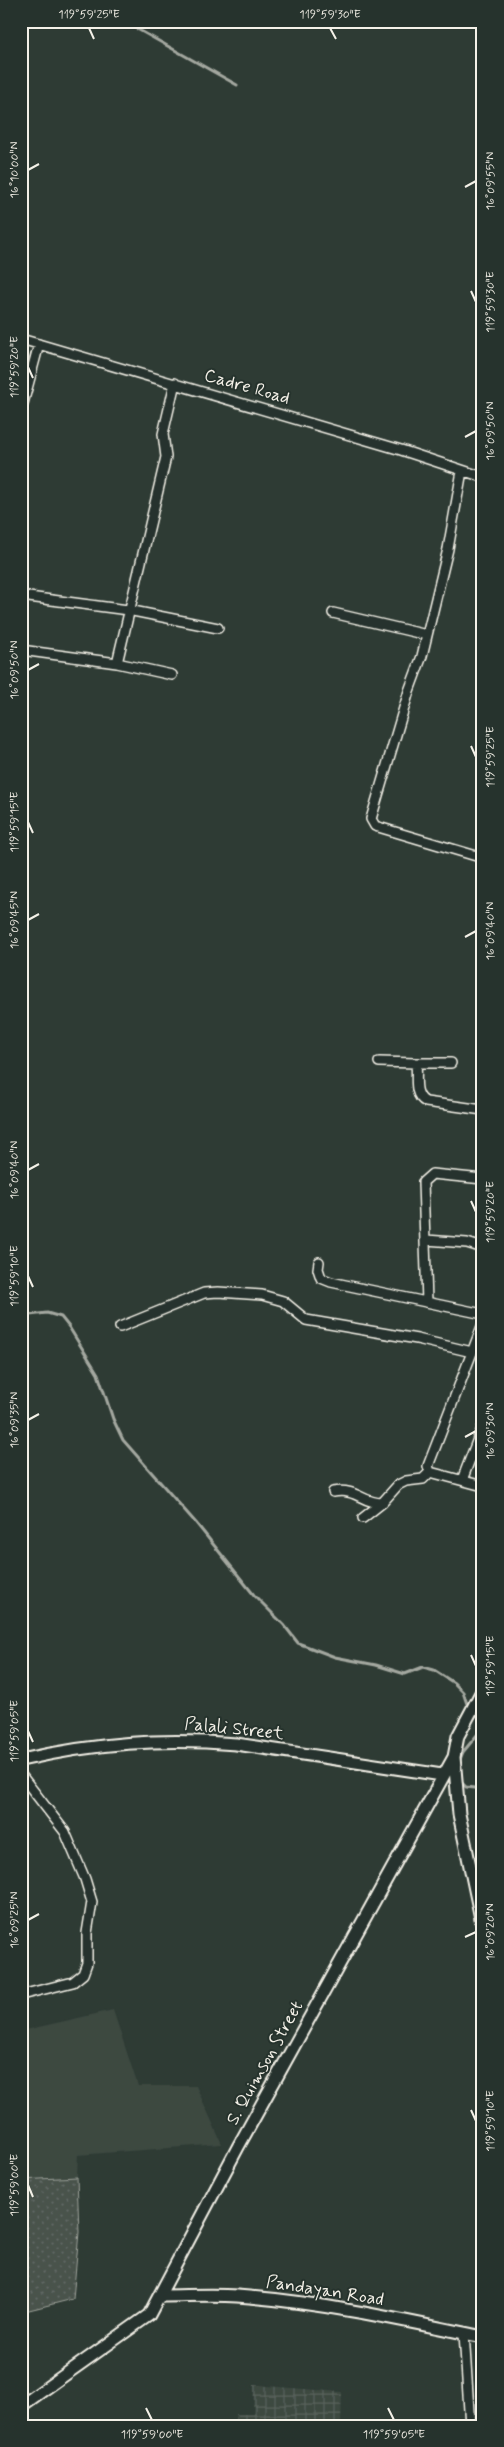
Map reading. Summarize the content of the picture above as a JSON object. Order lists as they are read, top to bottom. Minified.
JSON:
{"streets":{"street":["Cadre Road","Palali Street","S. Quimson Street","Pandayan Road"]},"crossings":[["Palali Street","S. Quimson Street"],["S. Quimson Street","Pandayan Road"]],"coordinates":["119°59'25\"E","119°59'30\"E","16°10'00\"N","16°09'55\"N","119°59'20\"E","16°09'50\"N","119°59'15\"E","16°09'45\"N","16°09'40\"N","119°59'10\"E","16°09'35\"N","16°09'30\"N","119°59'05\"E","16°09'25\"N","16°09'20\"N","119°59'00\"E"]}
